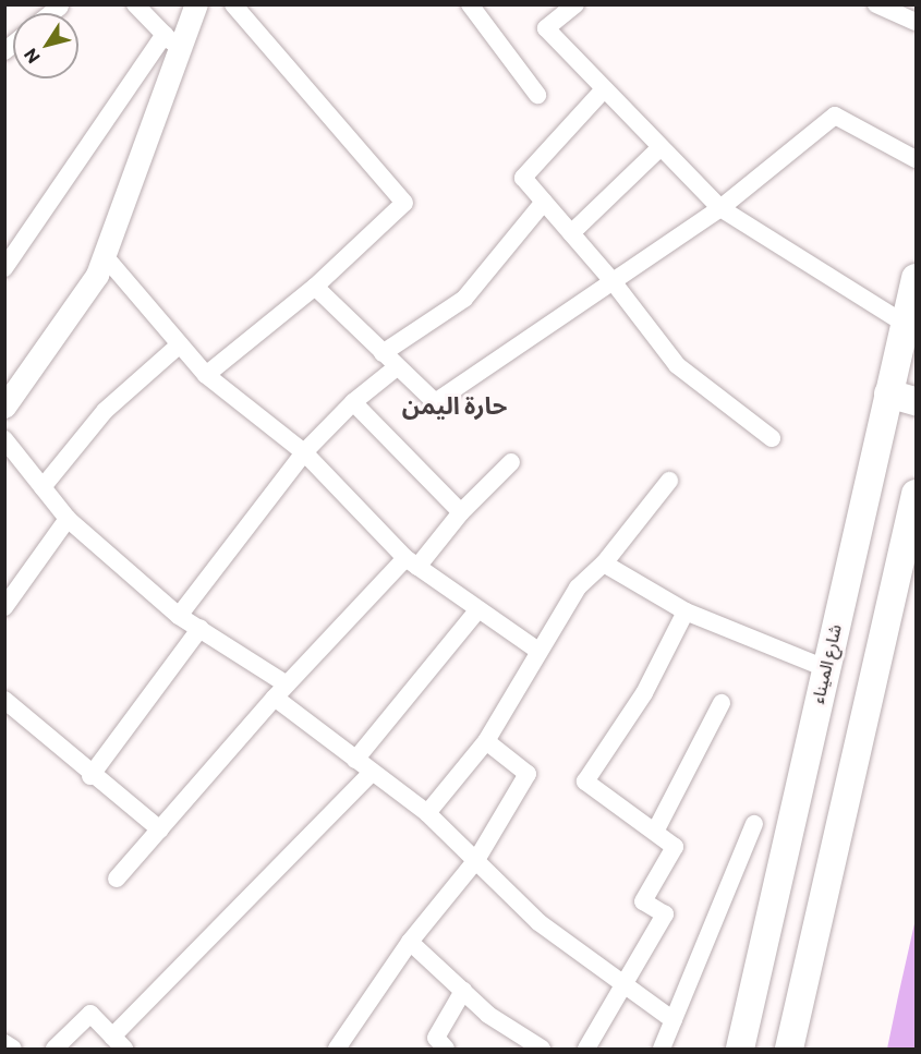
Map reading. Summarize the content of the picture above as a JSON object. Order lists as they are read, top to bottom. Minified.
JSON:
{"streets":{"main road":["شارع الميناء"]},"districts":["حارة اليمن"],"north":"bottom left"}
